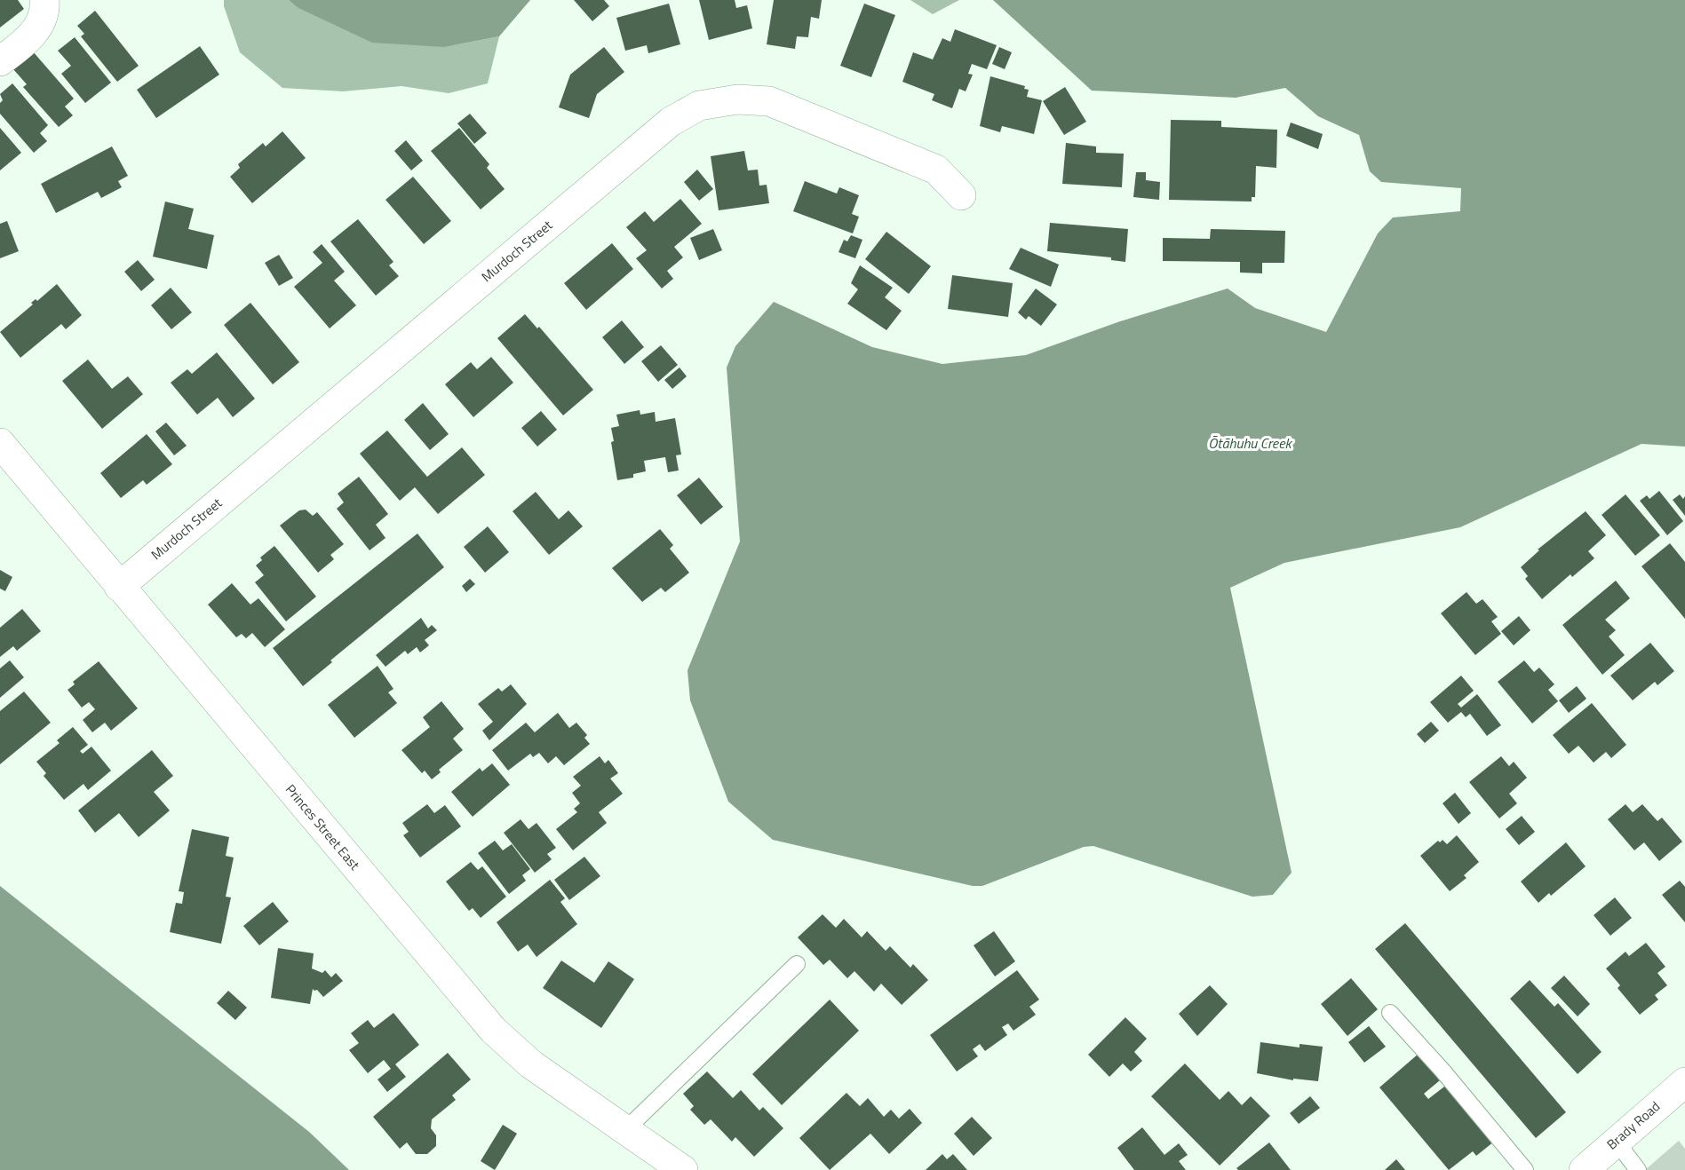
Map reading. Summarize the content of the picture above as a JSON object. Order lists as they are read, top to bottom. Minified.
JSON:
{"streets":{"street":["Murdoch Street","Princes Street East","Brady Road"]},"crossings":[["Murdoch Street","Princes Street East"]],"water":["Ōtāhuhu Creek"]}
